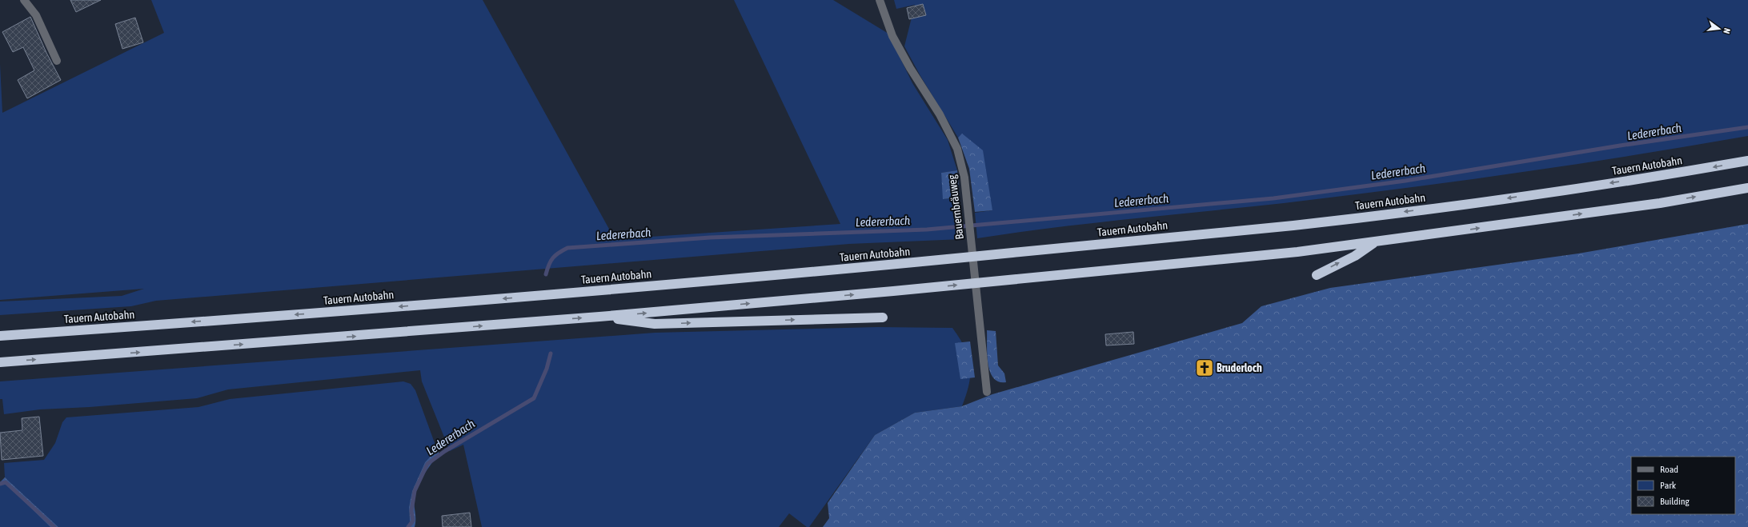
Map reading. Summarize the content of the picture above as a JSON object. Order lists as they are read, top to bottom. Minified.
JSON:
{"streets":{"highway":["Tauern Autobahn"],"street":["Bauernbräuweg"]},"water":["Ledererbach"],"places":{"church":["Bruderloch"]},"legend":["Road","Park","Building"],"north":"right"}
